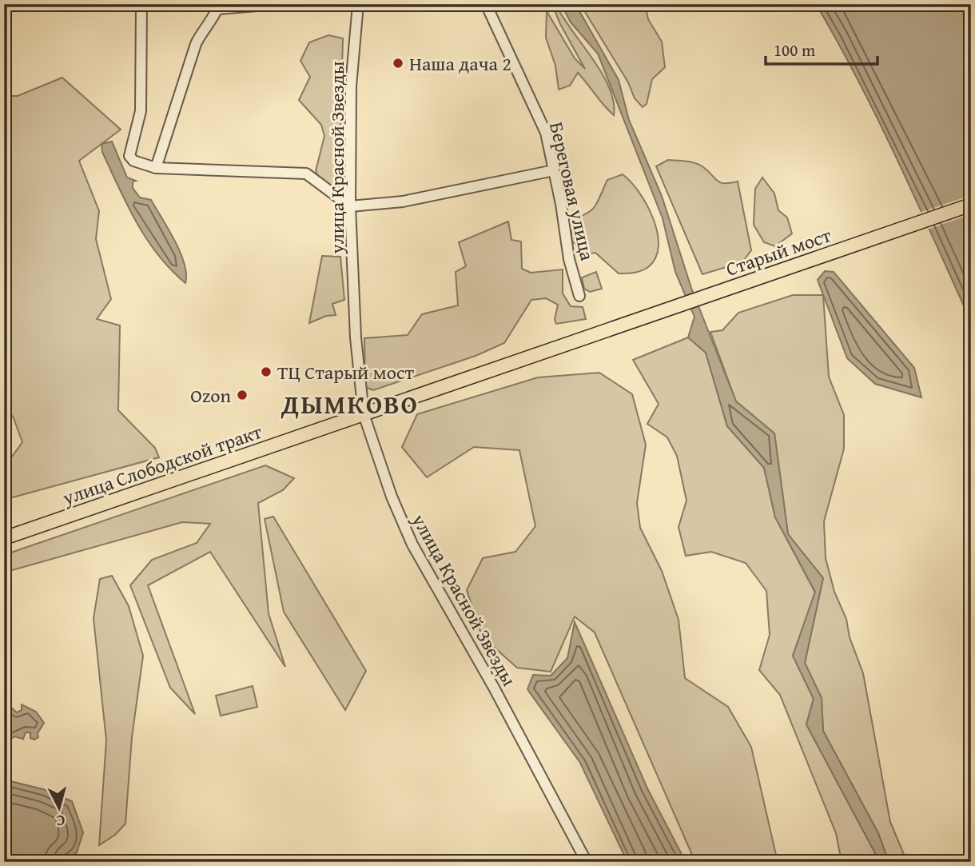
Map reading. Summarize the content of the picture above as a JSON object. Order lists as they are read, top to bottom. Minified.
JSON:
{"streets":{"main road":["Старый мост","улица Слободской тракт"],"street":["улица Красной Звезды","Береговая улица"]},"crossings":[["улица Красной Звезды","Старый мост"],["улица Красной Звезды","улица Слободской тракт"],["Старый мост","улица Слободской тракт"]],"districts":["ДЫМКОВО"],"places":["Наша дача 2","ТЦ Старый мост","Ozon"],"scale_bar":"100 m","north":"bottom"}
